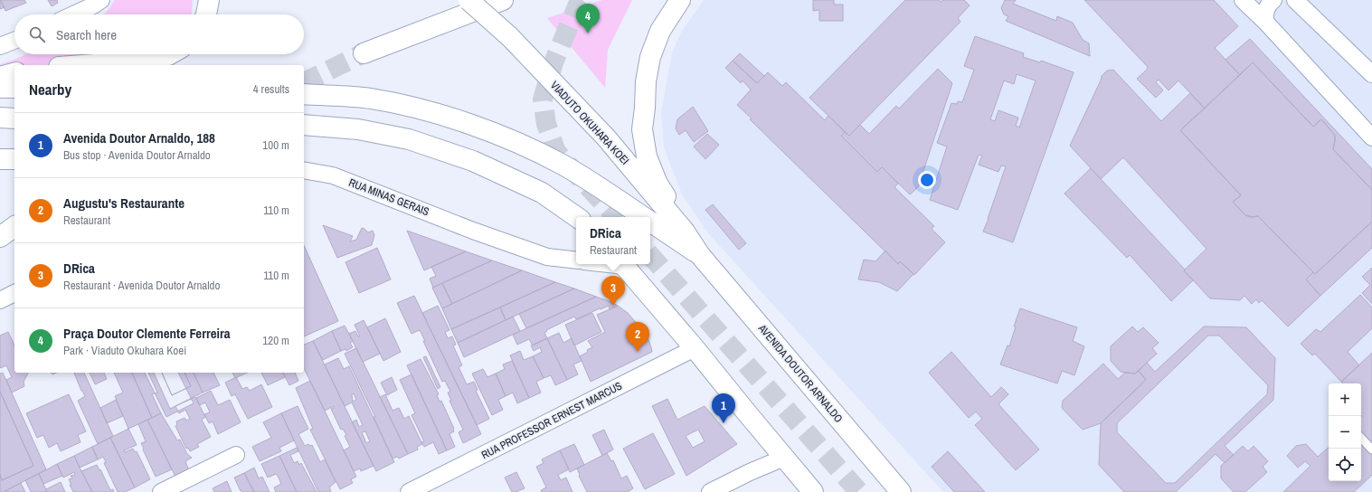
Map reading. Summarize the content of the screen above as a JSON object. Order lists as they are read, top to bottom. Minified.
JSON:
{"streets":{"main road":["VIADUTO OKUHARA KOEI","AVENIDA DOUTOR ARNALDO"],"street":["RUA MINAS GERAIS","RUA PROFESSOR ERNEST MARCUS"]},"crossings":[["VIADUTO OKUHARA KOEI","AVENIDA DOUTOR ARNALDO"]],"page":{"pins":["4","3","2","1"],"search":"Search here","heading":["Nearby","4 results"],"list":[{"mark":"1","name":"Avenida Doutor Arnaldo, 188","note":"Bus stop · Avenida Doutor Arnaldo","value":"100 m"},{"mark":"2","name":"Augustu's Restaurante","note":"Restaurant","value":"110 m"},{"mark":"3","name":"DRica","note":"Restaurant · Avenida Doutor Arnaldo","value":"110 m"},{"mark":"4","name":"Praça Doutor Clemente Ferreira","note":"Park · Viaduto Okuhara Koei","value":"120 m"}],"popup":["DRica","Restaurant"],"map_buttons":["+","−"]}}
